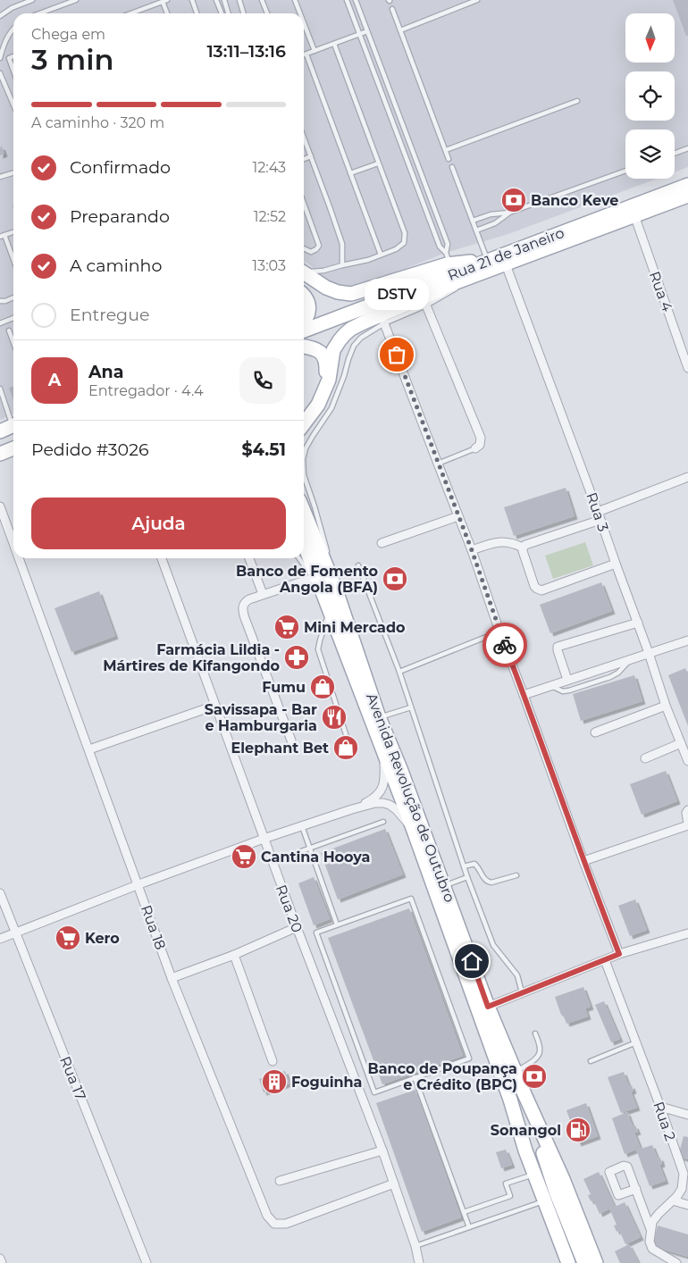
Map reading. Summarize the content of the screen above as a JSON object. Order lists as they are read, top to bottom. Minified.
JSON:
{"streets":{"main road":["Rua 21 de Janeiro","Avenida Revolução de Outubro"],"street":["Rua 4","Rua 3","Rua 20","Rua 18","Rua 17","Rua 2"]},"crossings":[["Rua 21 de Janeiro","Rua 4"],["Rua 21 de Janeiro","Rua 3"],["Rua 20","Rua 18"]],"places":{"bank":["Banco Keve","Banco de Fomento Angola (BFA)","Banco de Poupança e Crédito (BPC)"],"other":["DSTV"],"supermarket":["Mini Mercado","Cantina Hooya","Kero"],"pharmacy":["Farmácia Lildia - Mártires de Kifangondo"],"shop":["Fumu","Elephant Bet"],"restaurant":["Savissapa - Bar e Hamburgaria"],"building":["Foguinha"],"fuel station":["Sonangol"]},"north":"bottom","page":{"heading":["3 min","Chega em","13:11–13:16"],"panel":["Ana","Entregador · 4.4","Pedido #3026","$4.51"],"bar":"A caminho · 320 m","list":[["Confirmado","12:43"],["Preparando","12:52"],["A caminho","13:03"],"Entregue"],"bubble":"DSTV","round":"A","buttons":"Ajuda"}}
